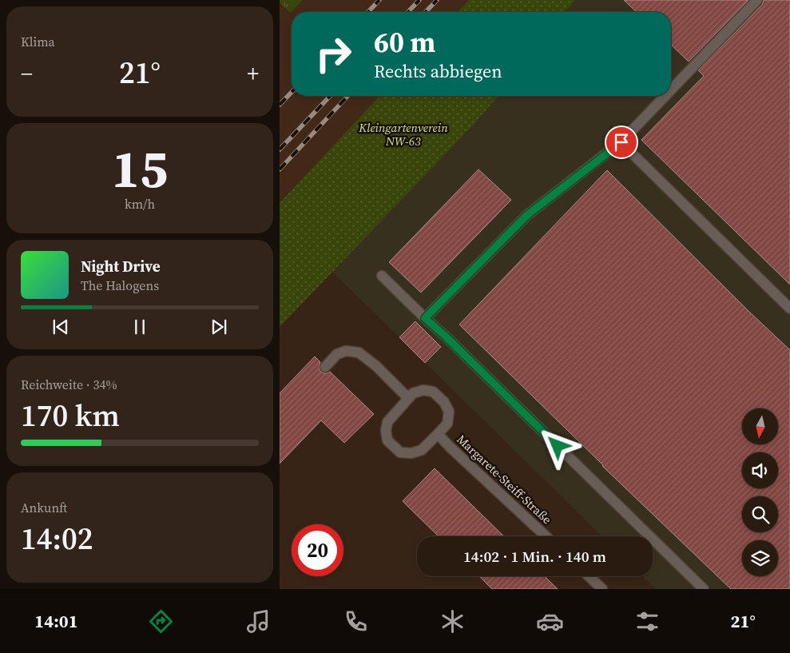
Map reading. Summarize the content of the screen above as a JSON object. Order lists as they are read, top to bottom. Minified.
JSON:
{"streets":{"street":["Margarete-Steiff-Straße"]},"parks":["Kleingartenverein NW-63"],"north":"bottom","page":{"tile":["Klima",["15","km/h"],["Reichweite · 34%","170 km"],["Ankunft","14:02"]],"turn":["60 m","Rechts abbiegen"],"heat":["−","21°","+"],"song":["Night Drive","The Halogens"],"limit":"20","trip":"14:02 · 1 Min. · 140 m","tabs":["14:01","21°"]}}
